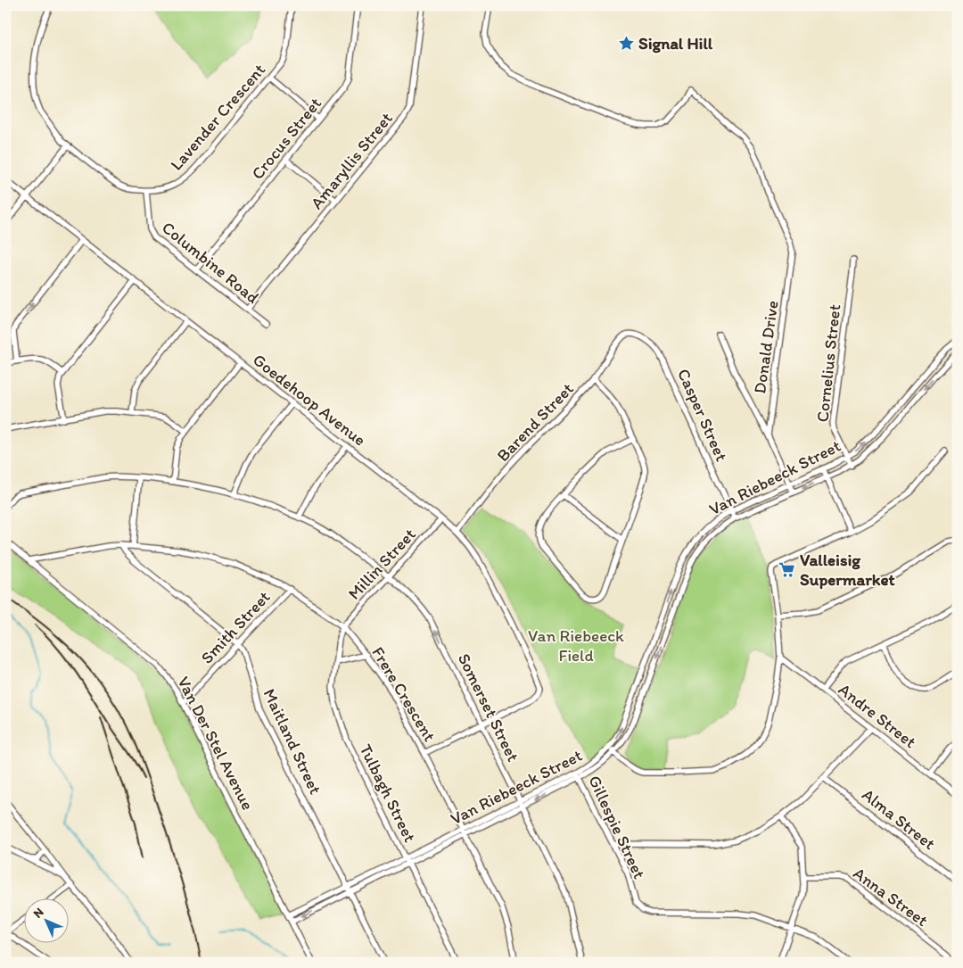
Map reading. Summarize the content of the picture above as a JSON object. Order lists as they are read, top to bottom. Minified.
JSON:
{"streets":{"street":["Lavender Crescent","Crocus Street","Amaryllis Street","Columbine Road","Donald Drive","Cornelius Street","Goedehoop Avenue","Casper Street","Barend Street","Van Riebeeck Street","Millin Street","Smith Street","Frere Crescent","Somerset Street","Andre Street","Maitland Street","Van Der Stel Avenue","Tulbagh Street","Alma Street","Gillespie Street","Anna Street"]},"crossings":[["Lavender Crescent","Columbine Road"],["Crocus Street","Columbine Road"],["Amaryllis Street","Columbine Road"],["Cornelius Street","Van Riebeeck Street"],["Goedehoop Avenue","Barend Street"],["Goedehoop Avenue","Millin Street"],["Goedehoop Avenue","Somerset Street"],["Casper Street","Barend Street"],["Casper Street","Van Riebeeck Street"],["Van Riebeeck Street","Frere Crescent"],["Van Riebeeck Street","Somerset Street"],["Van Riebeeck Street","Maitland Street"],["Van Riebeeck Street","Van Der Stel Avenue"],["Van Riebeeck Street","Tulbagh Street"],["Van Riebeeck Street","Gillespie Street"],["Millin Street","Frere Crescent"],["Millin Street","Somerset Street"],["Millin Street","Tulbagh Street"],["Smith Street","Frere Crescent"],["Smith Street","Maitland Street"],["Smith Street","Van Der Stel Avenue"],["Frere Crescent","Maitland Street"],["Frere Crescent","Van Der Stel Avenue"],["Frere Crescent","Tulbagh Street"]],"parks":["Van Riebeeck Field"],"places":{"place":["Signal Hill"],"supermarket":["Valleisig Supermarket"]},"north":"top left"}
